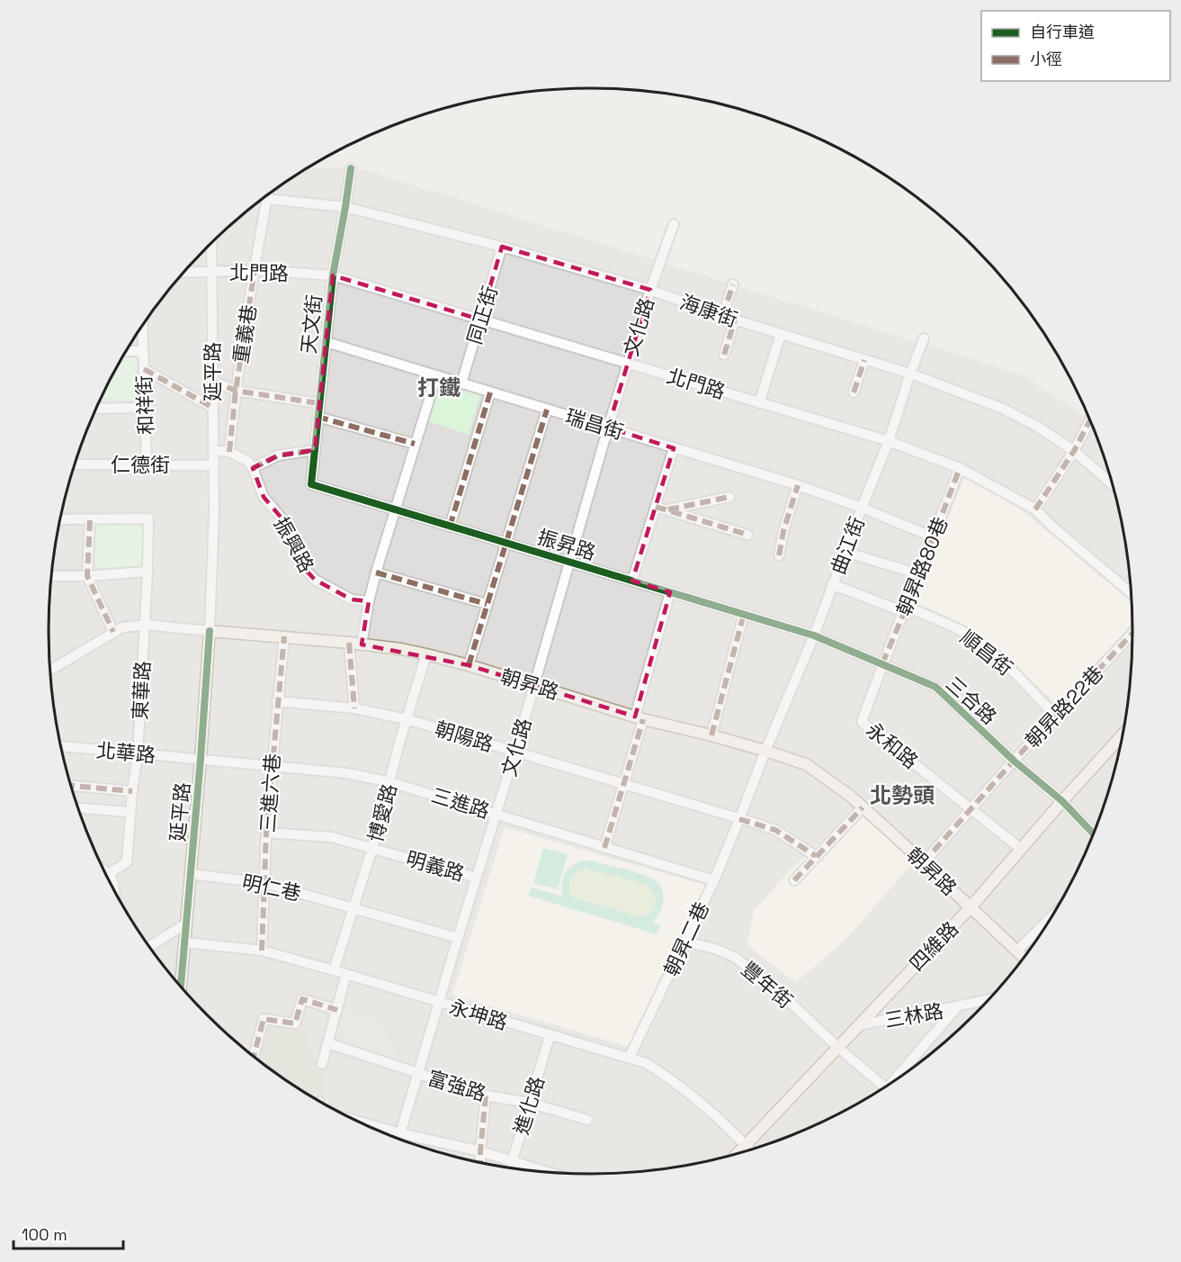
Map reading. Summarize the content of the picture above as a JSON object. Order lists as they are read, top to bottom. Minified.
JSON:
{"streets":{"main road":["延平路","朝昇路","四維路"],"street":["北門路","海康街","同正街","天文街","文化路","重義巷","和祥街","瑞昌街","仁德街","振興路","振昇路","曲江街","朝昇路80巷","順昌街","東華路","三合路","朝昇路22巷","朝陽路","永和路","北華路","三進六巷","三進路","博愛路","明義路","明仁巷","朝昇二巷","豐年街","永坤路","三林路","富強路","進化路"]},"crossings":[["北門路","同正街"],["北門路","天文街"],["北門路","文化路"],["北門路","重義巷"],["北門路","延平路"],["北門路","曲江街"],["北門路","朝昇路80巷"],["海康街","同正街"],["海康街","天文街"],["海康街","文化路"],["海康街","重義巷"],["海康街","曲江街"],["同正街","瑞昌街"],["天文街","瑞昌街"],["天文街","振昇路"],["文化路","瑞昌街"],["文化路","振昇路"],["文化路","朝昇路"],["文化路","朝陽路"],["文化路","三進路"],["文化路","明義路"],["文化路","明仁巷"],["文化路","永坤路"],["文化路","富強路"],["延平路","仁德街"],["延平路","朝昇路"],["延平路","北華路"],["延平路","三進路"],["延平路","明仁巷"],["延平路","永坤路"],["和祥街","仁德街"],["瑞昌街","曲江街"],["瑞昌街","朝昇路80巷"],["振昇路","曲江街"],["振昇路","三合路"],["曲江街","順昌街"],["曲江街","朝昇路"],["曲江街","三合路"],["曲江街","朝昇二巷"],["朝昇路80巷","順昌街"],["朝昇路80巷","三合路"],["朝昇路80巷","永和路"],["順昌街","朝昇路22巷"],["朝昇路","東華路"],["朝昇路","朝昇路22巷"],["朝昇路","三進六巷"],["朝昇路","博愛路"],["朝昇路","朝昇二巷"],["朝昇路","四維路"],["東華路","北華路"],["三合路","朝昇路22巷"],["三合路","永和路"],["三合路","四維路"],["朝昇路22巷","永和路"],["朝陽路","三進六巷"],["朝陽路","博愛路"],["朝陽路","朝昇二巷"],["永和路","四維路"],["北華路","三進路"],["三進六巷","三進路"],["三進六巷","明義路"],["三進六巷","明仁巷"],["三進六巷","永坤路"],["三進路","博愛路"],["三進路","朝昇二巷"],["博愛路","明義路"],["博愛路","明仁巷"],["博愛路","永坤路"],["朝昇二巷","豐年街"],["朝昇二巷","永坤路"],["四維路","豐年街"],["四維路","永坤路"],["四維路","三林路"],["永坤路","進化路"],["富強路","進化路"]],"districts":["打鐵","北勢頭"],"legend":["自行車道","小徑"],"scale_bar":"100 m"}
